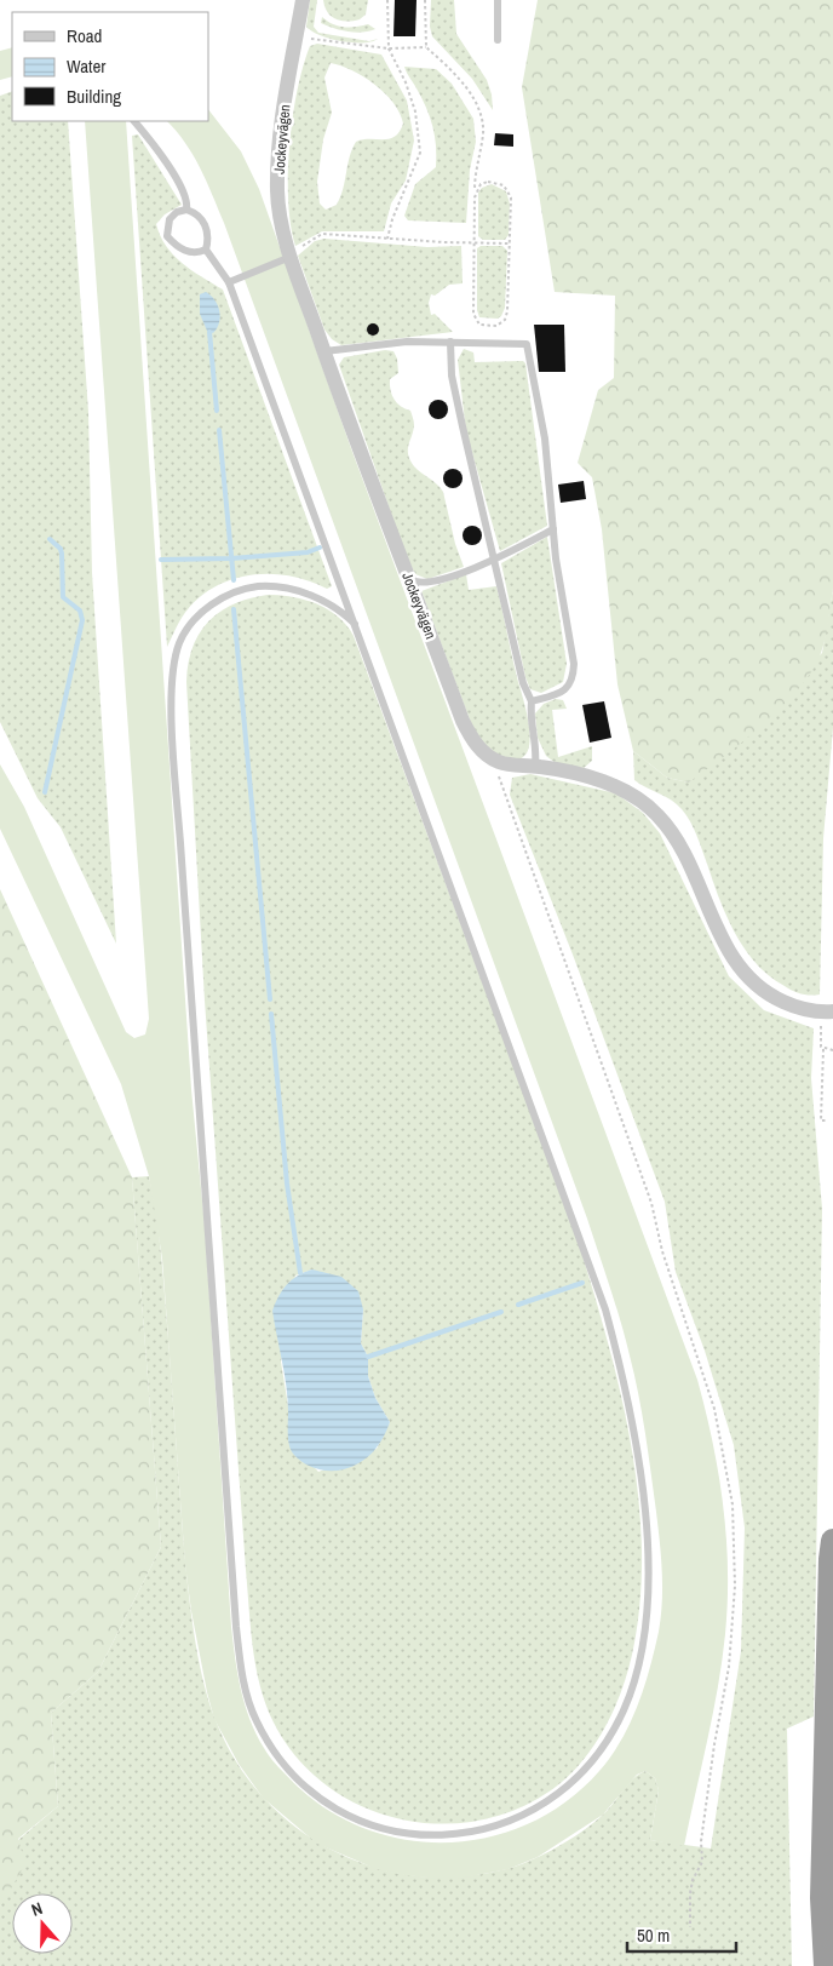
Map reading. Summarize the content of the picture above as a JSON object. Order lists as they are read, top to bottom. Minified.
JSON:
{"streets":{"street":["Jockeyvägen"]},"legend":["Road","Water","Building"],"scale_bar":"50 m","north":"top"}
